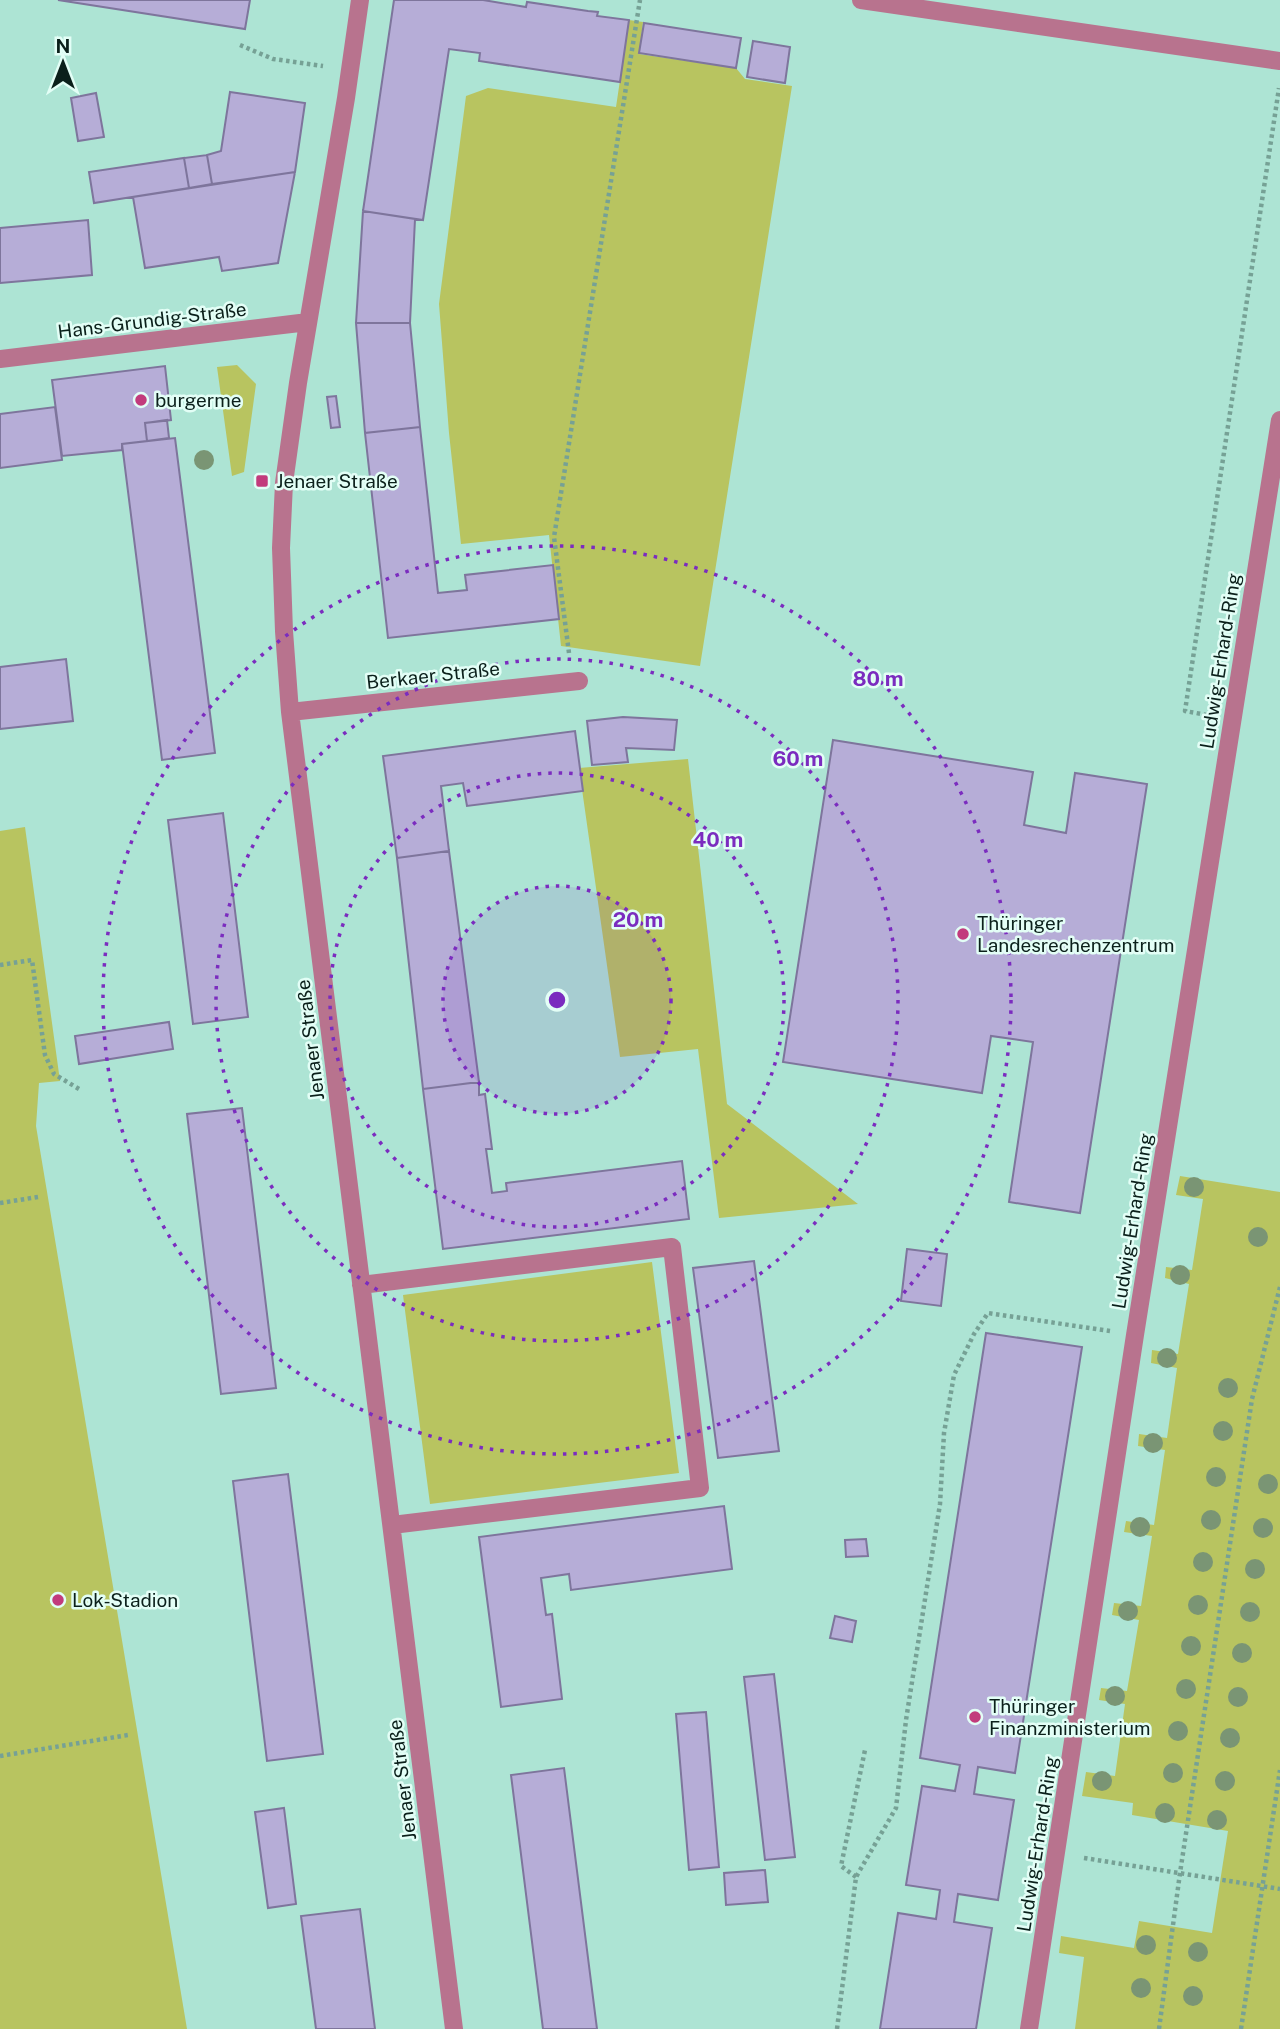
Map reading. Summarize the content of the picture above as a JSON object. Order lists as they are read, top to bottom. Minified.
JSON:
{"streets":{"street":["Hans-Grundig-Straße","Ludwig-Erhard-Ring","Berkaer Straße","Jenaer Straße"]},"crossings":[["Hans-Grundig-Straße","Jenaer Straße"],["Berkaer Straße","Jenaer Straße"]],"places":{"other":["burgerme","Thüringer Landesrechenzentrum","Lok-Stadion","Thüringer Finanzministerium"],"transit":["Jenaer Straße"]},"north":"top","rings":["80 m","60 m","40 m","20 m"]}
